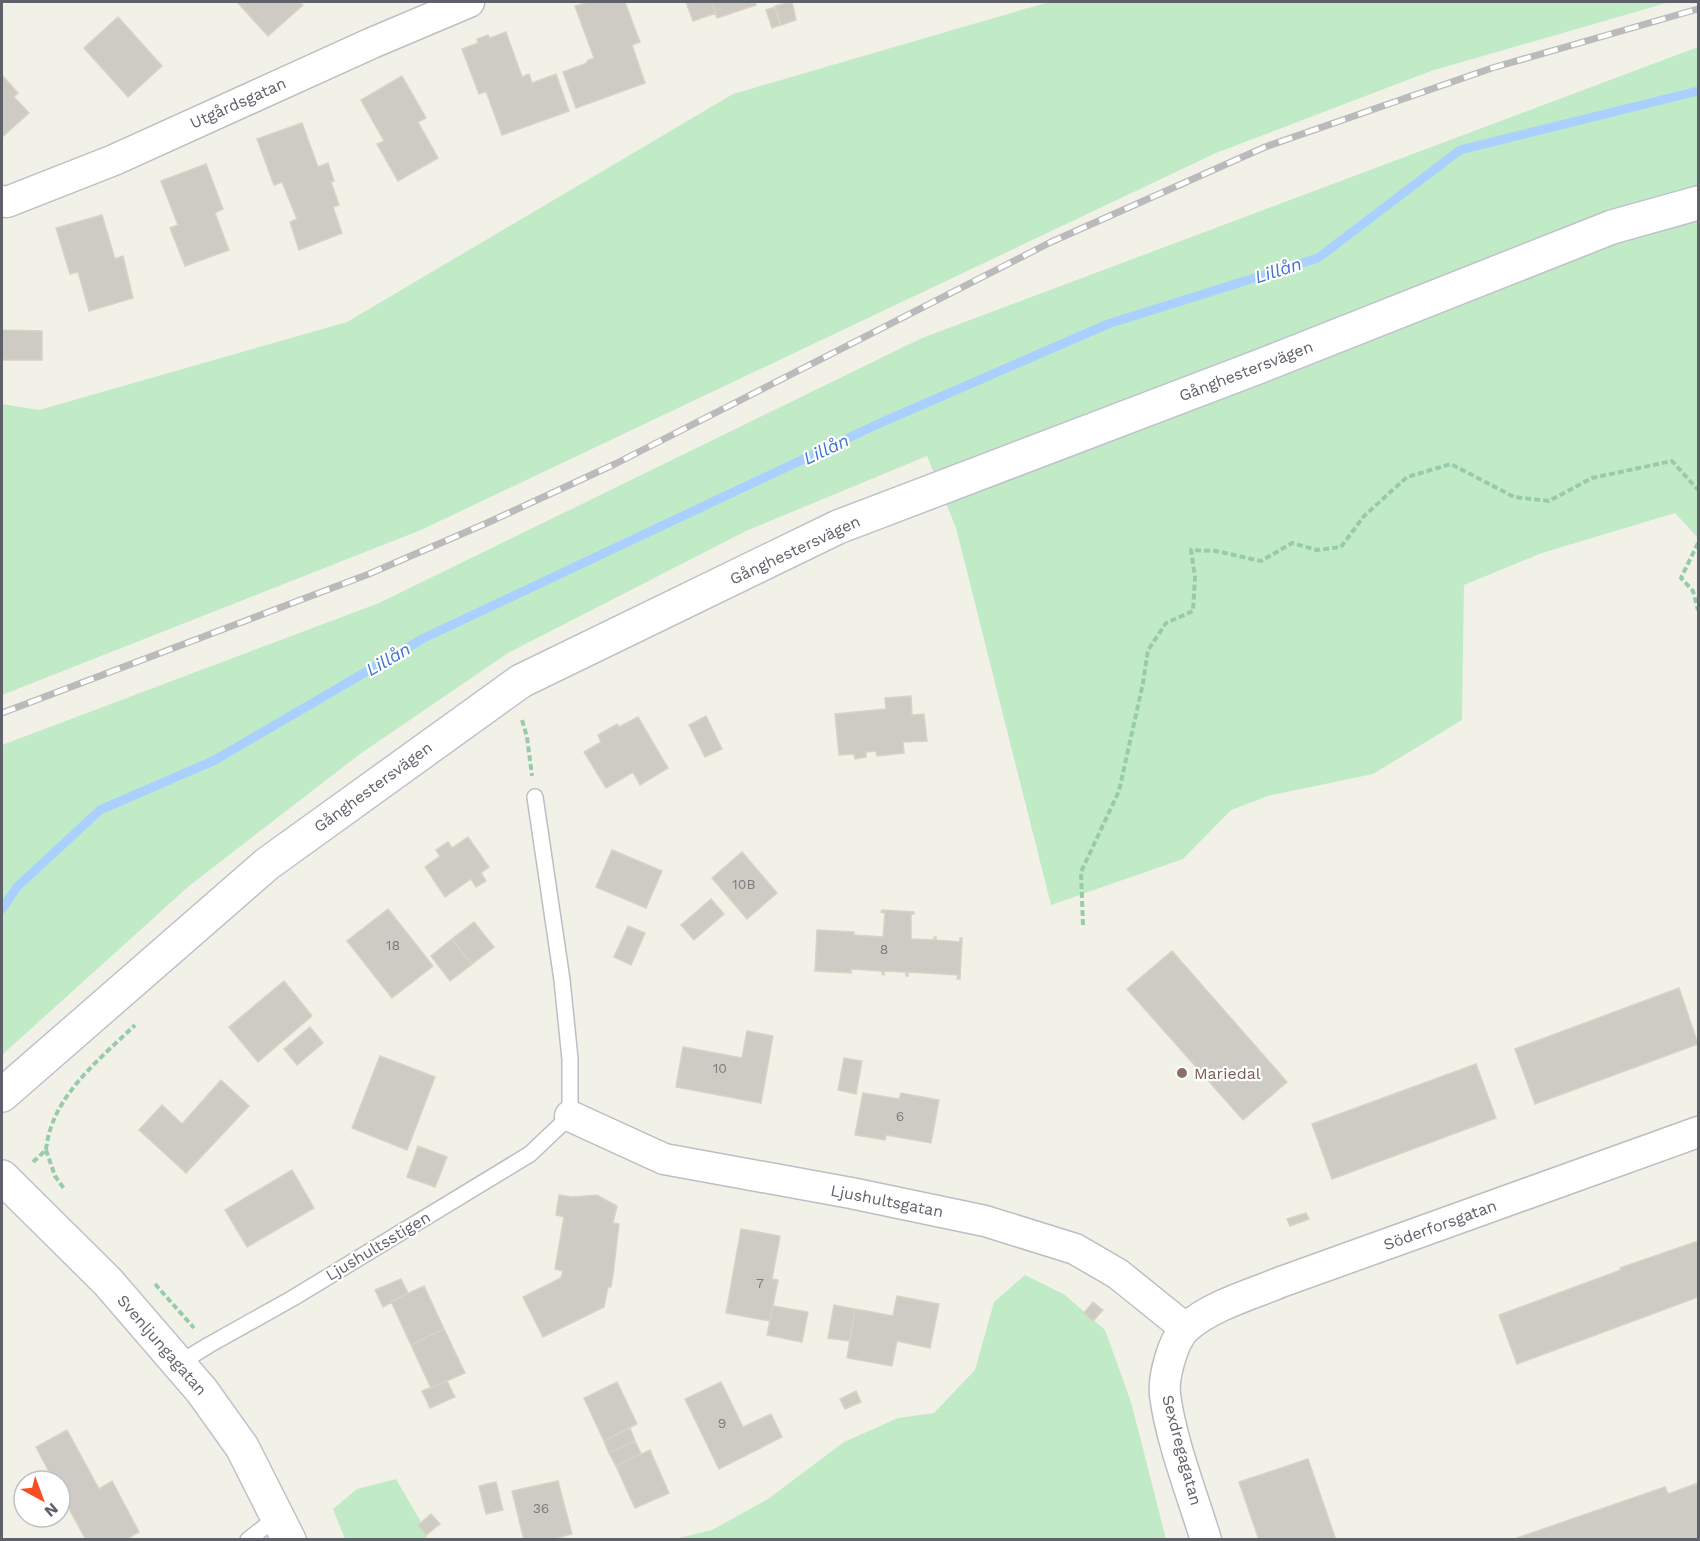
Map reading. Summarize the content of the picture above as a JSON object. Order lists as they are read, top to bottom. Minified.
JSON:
{"streets":{"street":["Utgårdsgatan","Gånghestersvägen","Ljushultsgatan","Söderforsgatan","Svenljungagatan","Sexdregagatan"],"lane":["Ljushultsstigen"]},"crossings":[["Ljushultsgatan","Söderforsgatan"],["Ljushultsgatan","Ljushultsstigen"],["Ljushultsgatan","Sexdregagatan"],["Söderforsgatan","Sexdregagatan"],["Ljushultsstigen","Svenljungagatan"]],"water":["Lillån"],"places":["Mariedal"],"house_numbers":["10B","18","8","10","6","7","9","36"],"north":"bottom right"}
